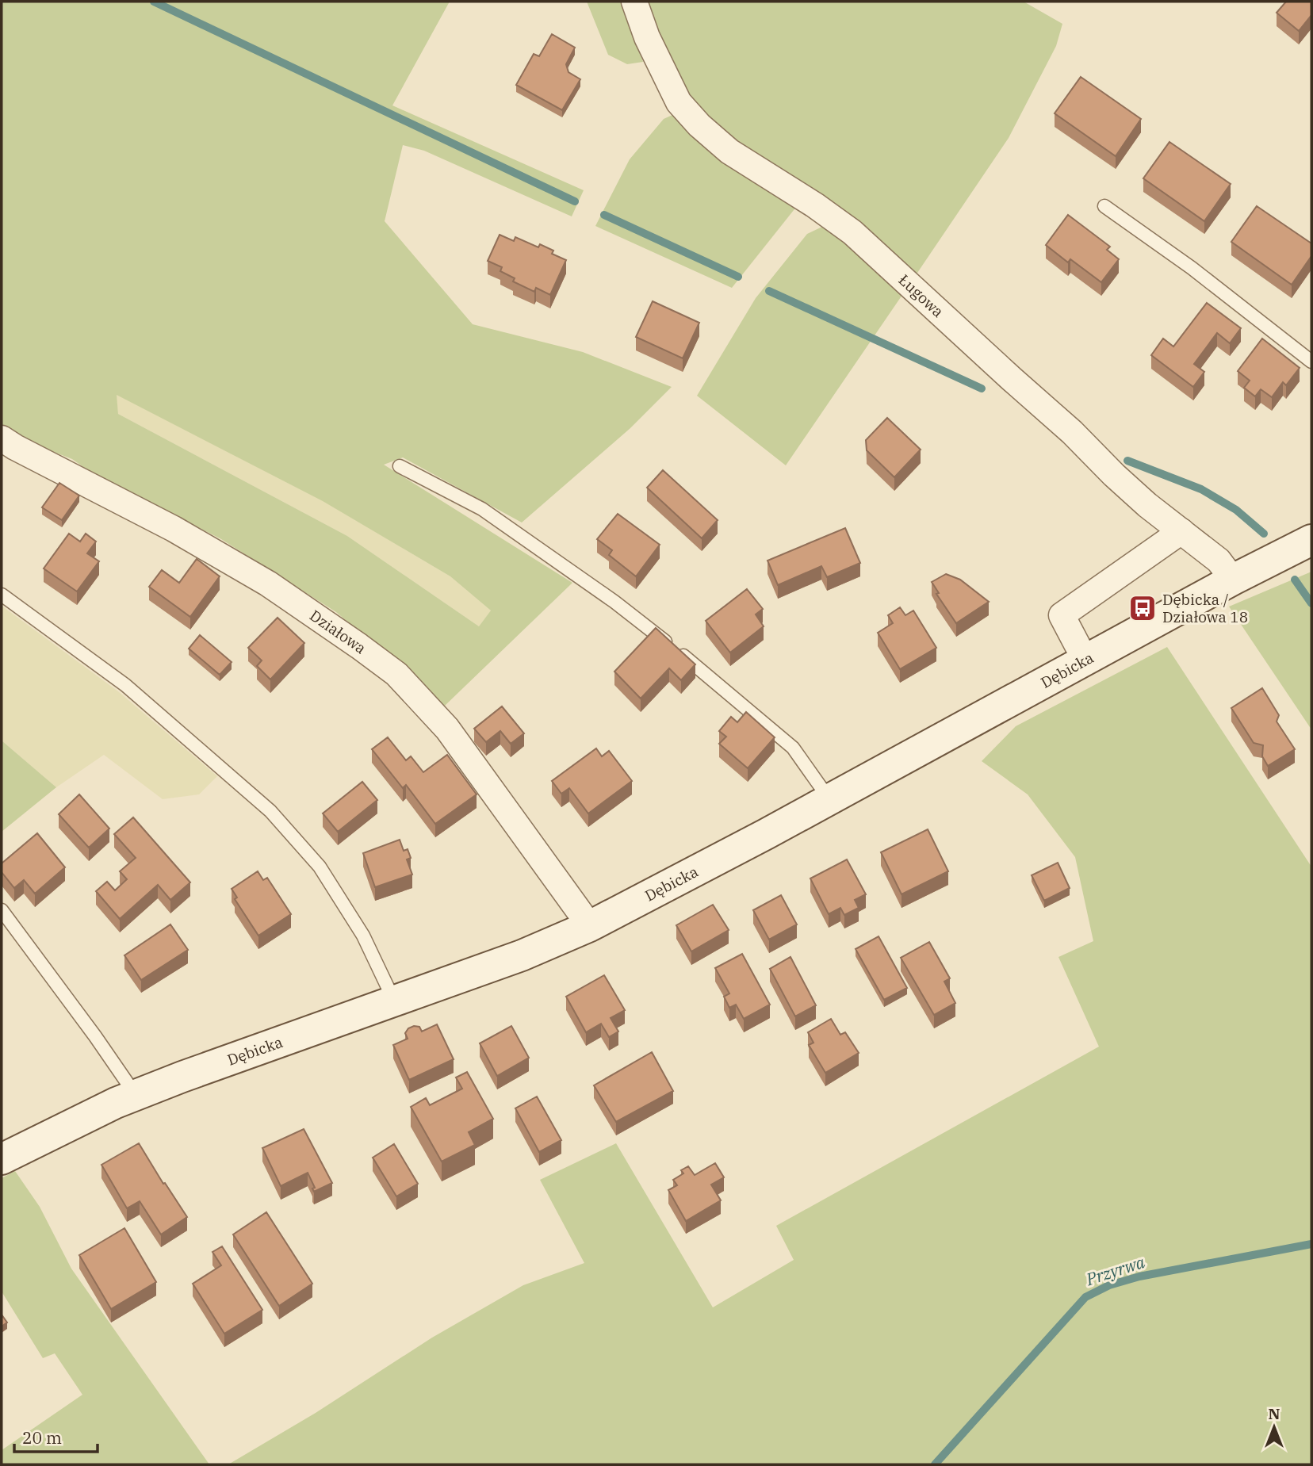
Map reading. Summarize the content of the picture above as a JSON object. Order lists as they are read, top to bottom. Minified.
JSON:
{"streets":{"street":["Ługowa","Działowa","Dębicka"]},"crossings":[["Ługowa","Dębicka"],["Działowa","Dębicka"]],"water":["Przyrwa"],"places":{"bus stop":["Dębicka / Działowa 18"]},"scale_bar":"20 m","north":"top"}
